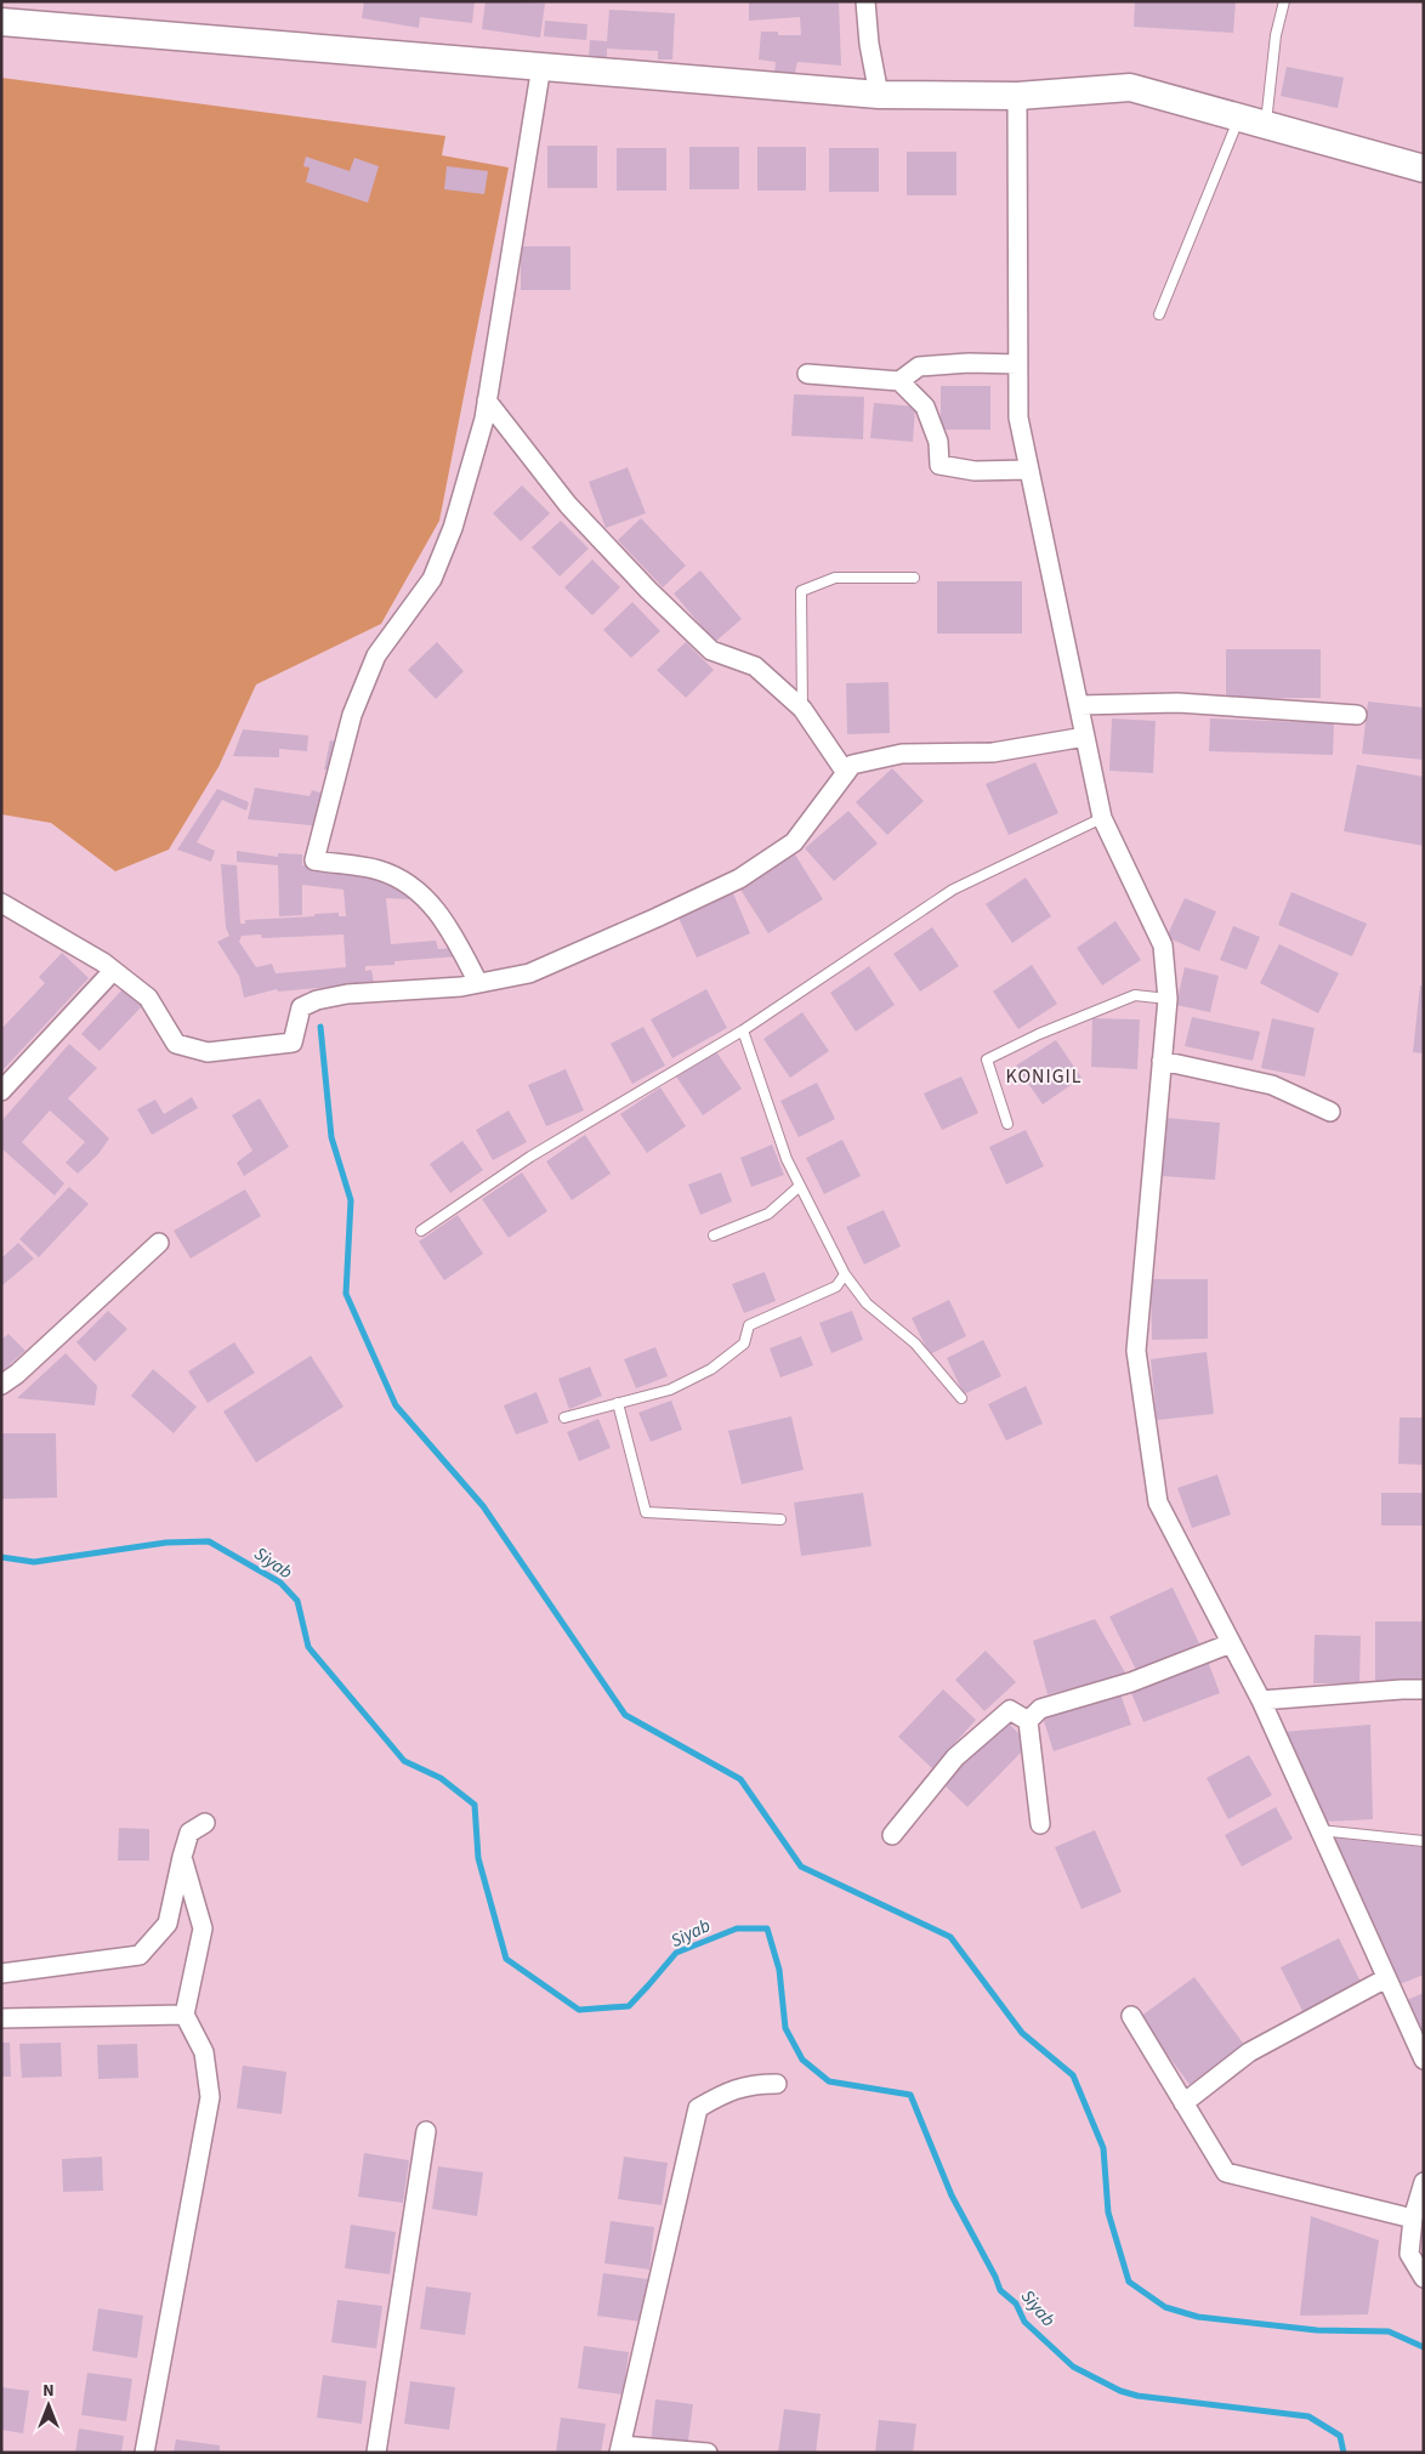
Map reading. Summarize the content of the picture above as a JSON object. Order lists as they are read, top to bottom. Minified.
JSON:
{"districts":["KONIGIL"],"water":["Siyab"],"north":"top"}
